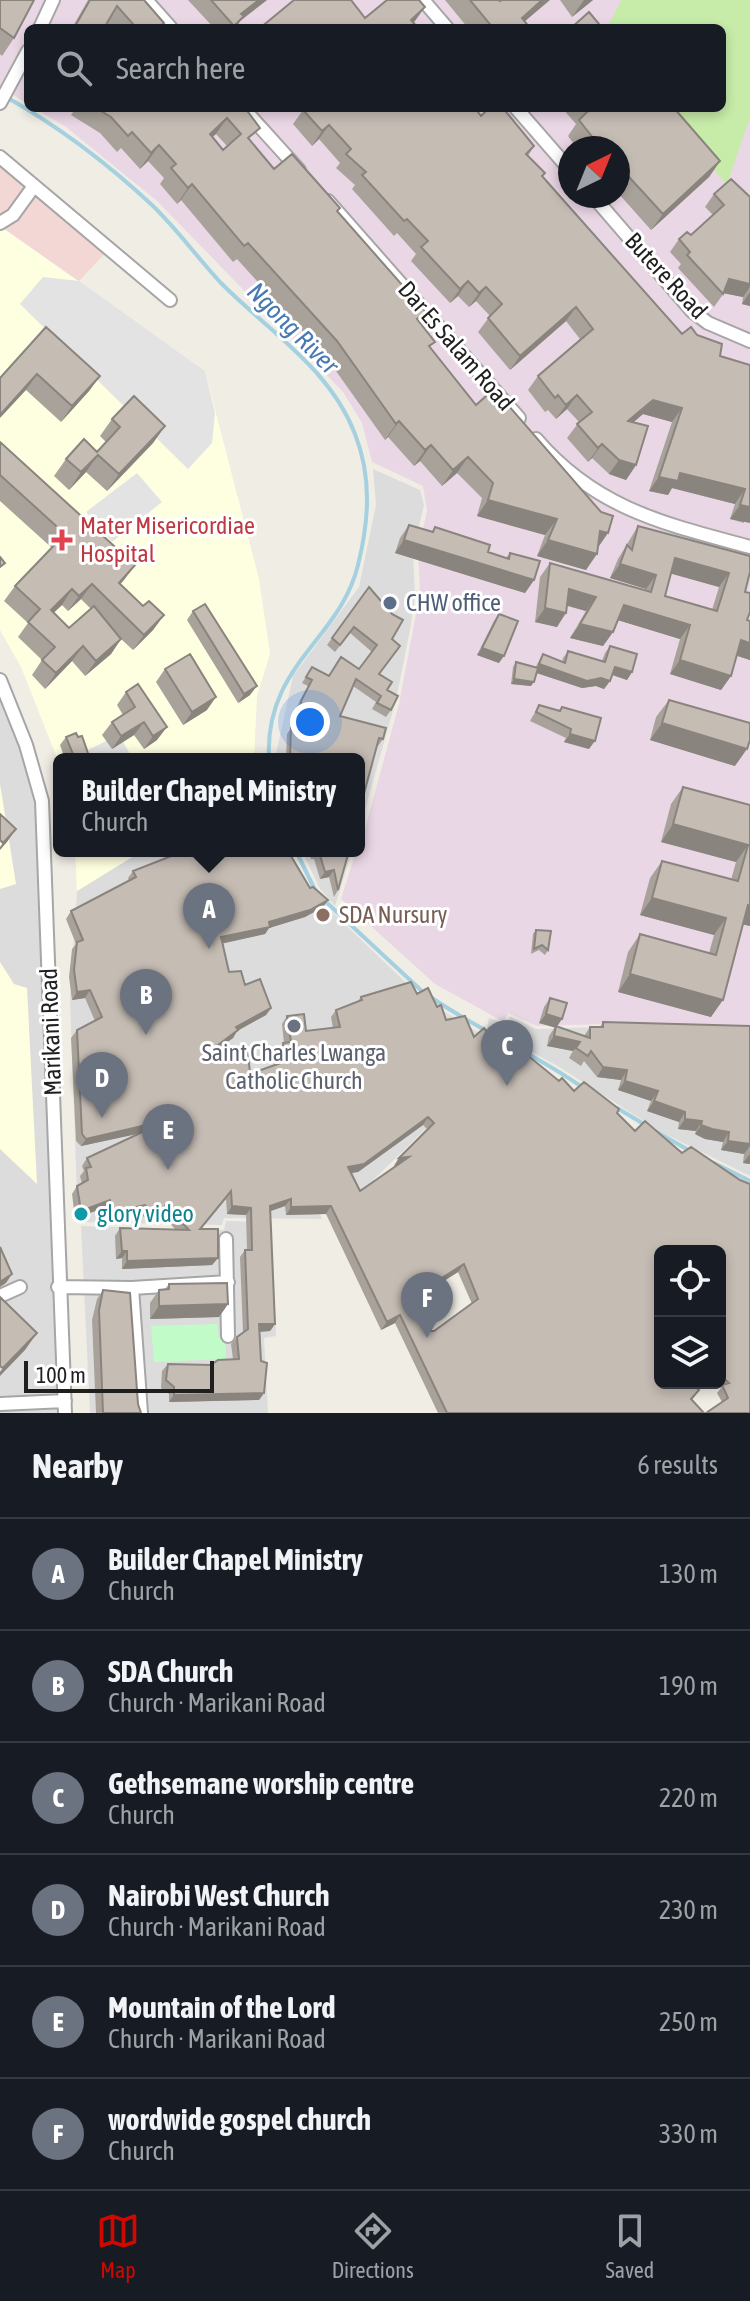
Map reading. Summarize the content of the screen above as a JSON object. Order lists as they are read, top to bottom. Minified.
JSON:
{"streets":{"street":["Butere Road","Dar Es Salam Road","Marikani Road"]},"water":["Ngong River"],"places":{"health":["Mater Misericordiae Hospital"],"other":["CHW office","SDA Nursury","Saint Charles Lwanga Catholic Church","glory video"]},"scale_bar":"100 m","north":"top right","page":{"search":"Search here","popup":["Builder Chapel Ministry","Church"],"pins":["A","B","C","D","E","F"],"scale":"100 m","heading":["Nearby","6 results"],"list":[{"mark":"A","name":"Builder Chapel Ministry","note":"Church","value":"130 m"},{"mark":"B","name":"SDA Church","note":"Church · Marikani Road","value":"190 m"},{"mark":"C","name":"Gethsemane worship centre","note":"Church","value":"220 m"},{"mark":"D","name":"Nairobi West Church","note":"Church · Marikani Road","value":"230 m"},{"mark":"E","name":"Mountain of the Lord","note":"Church · Marikani Road","value":"250 m"},{"mark":"F","name":"wordwide gospel church","note":"Church","value":"330 m"}],"nav":["Map","Directions","Saved"]}}
